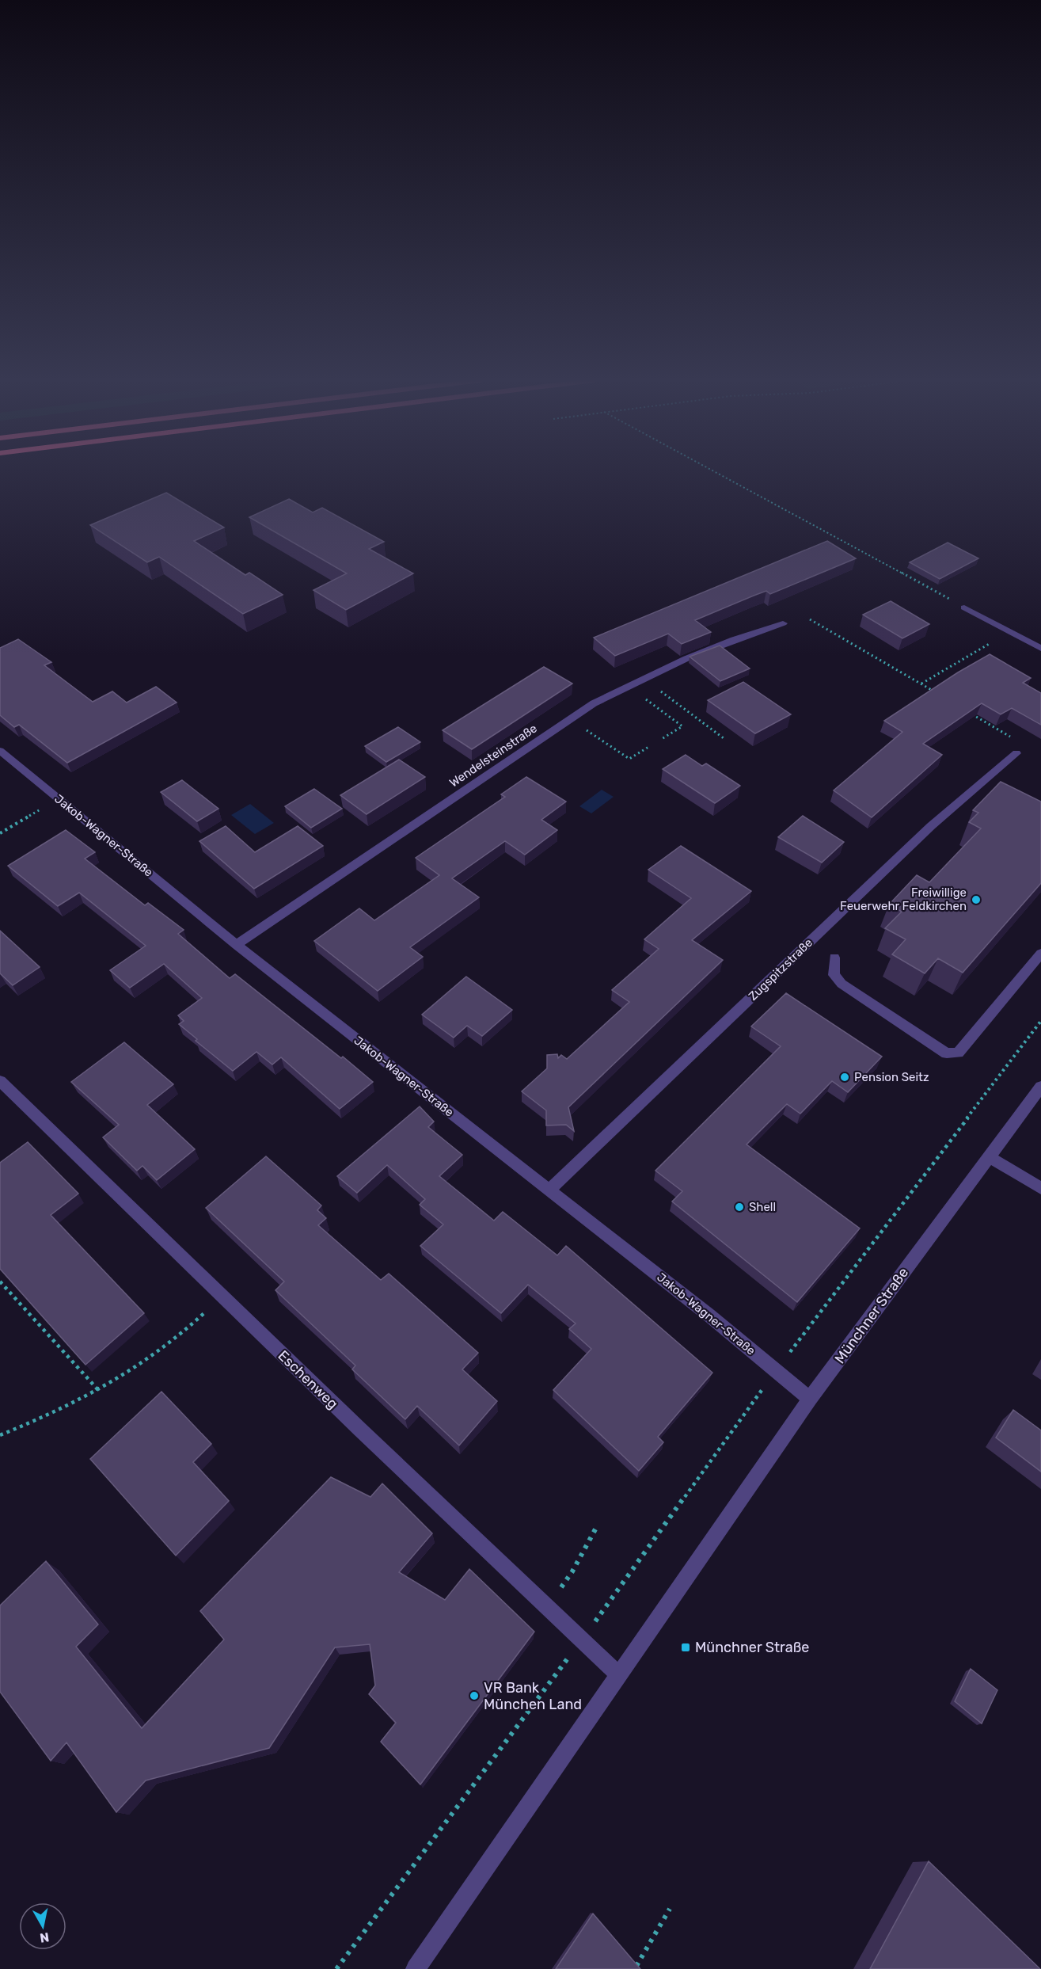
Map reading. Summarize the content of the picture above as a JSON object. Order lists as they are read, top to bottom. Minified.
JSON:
{"streets":{"street":["Wendelsteinstraße","Jakob-Wagner-Straße","Zugspitzstraße","Münchner Straße","Eschenweg"]},"crossings":[["Wendelsteinstraße","Jakob-Wagner-Straße"],["Jakob-Wagner-Straße","Zugspitzstraße"],["Jakob-Wagner-Straße","Münchner Straße"],["Münchner Straße","Eschenweg"]],"places":{"other":["Freiwillige Feuerwehr Feldkirchen","Pension Seitz","Shell","VR Bank München Land"],"transit":["Münchner Straße"]},"north":"bottom"}
